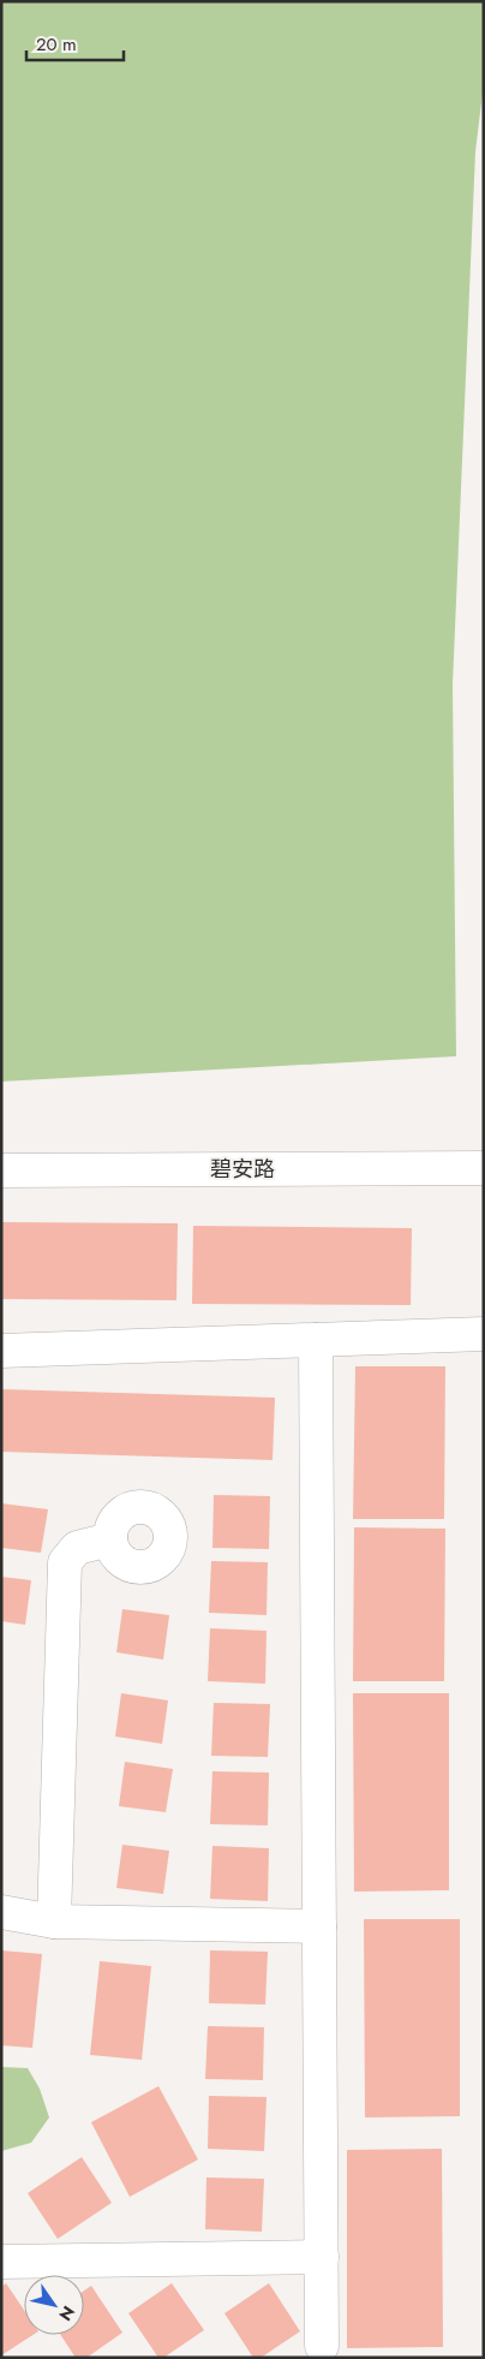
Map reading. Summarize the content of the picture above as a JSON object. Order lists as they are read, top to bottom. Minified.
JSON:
{"streets":{"street":["碧安路"]},"scale_bar":"20 m","north":"bottom right"}
